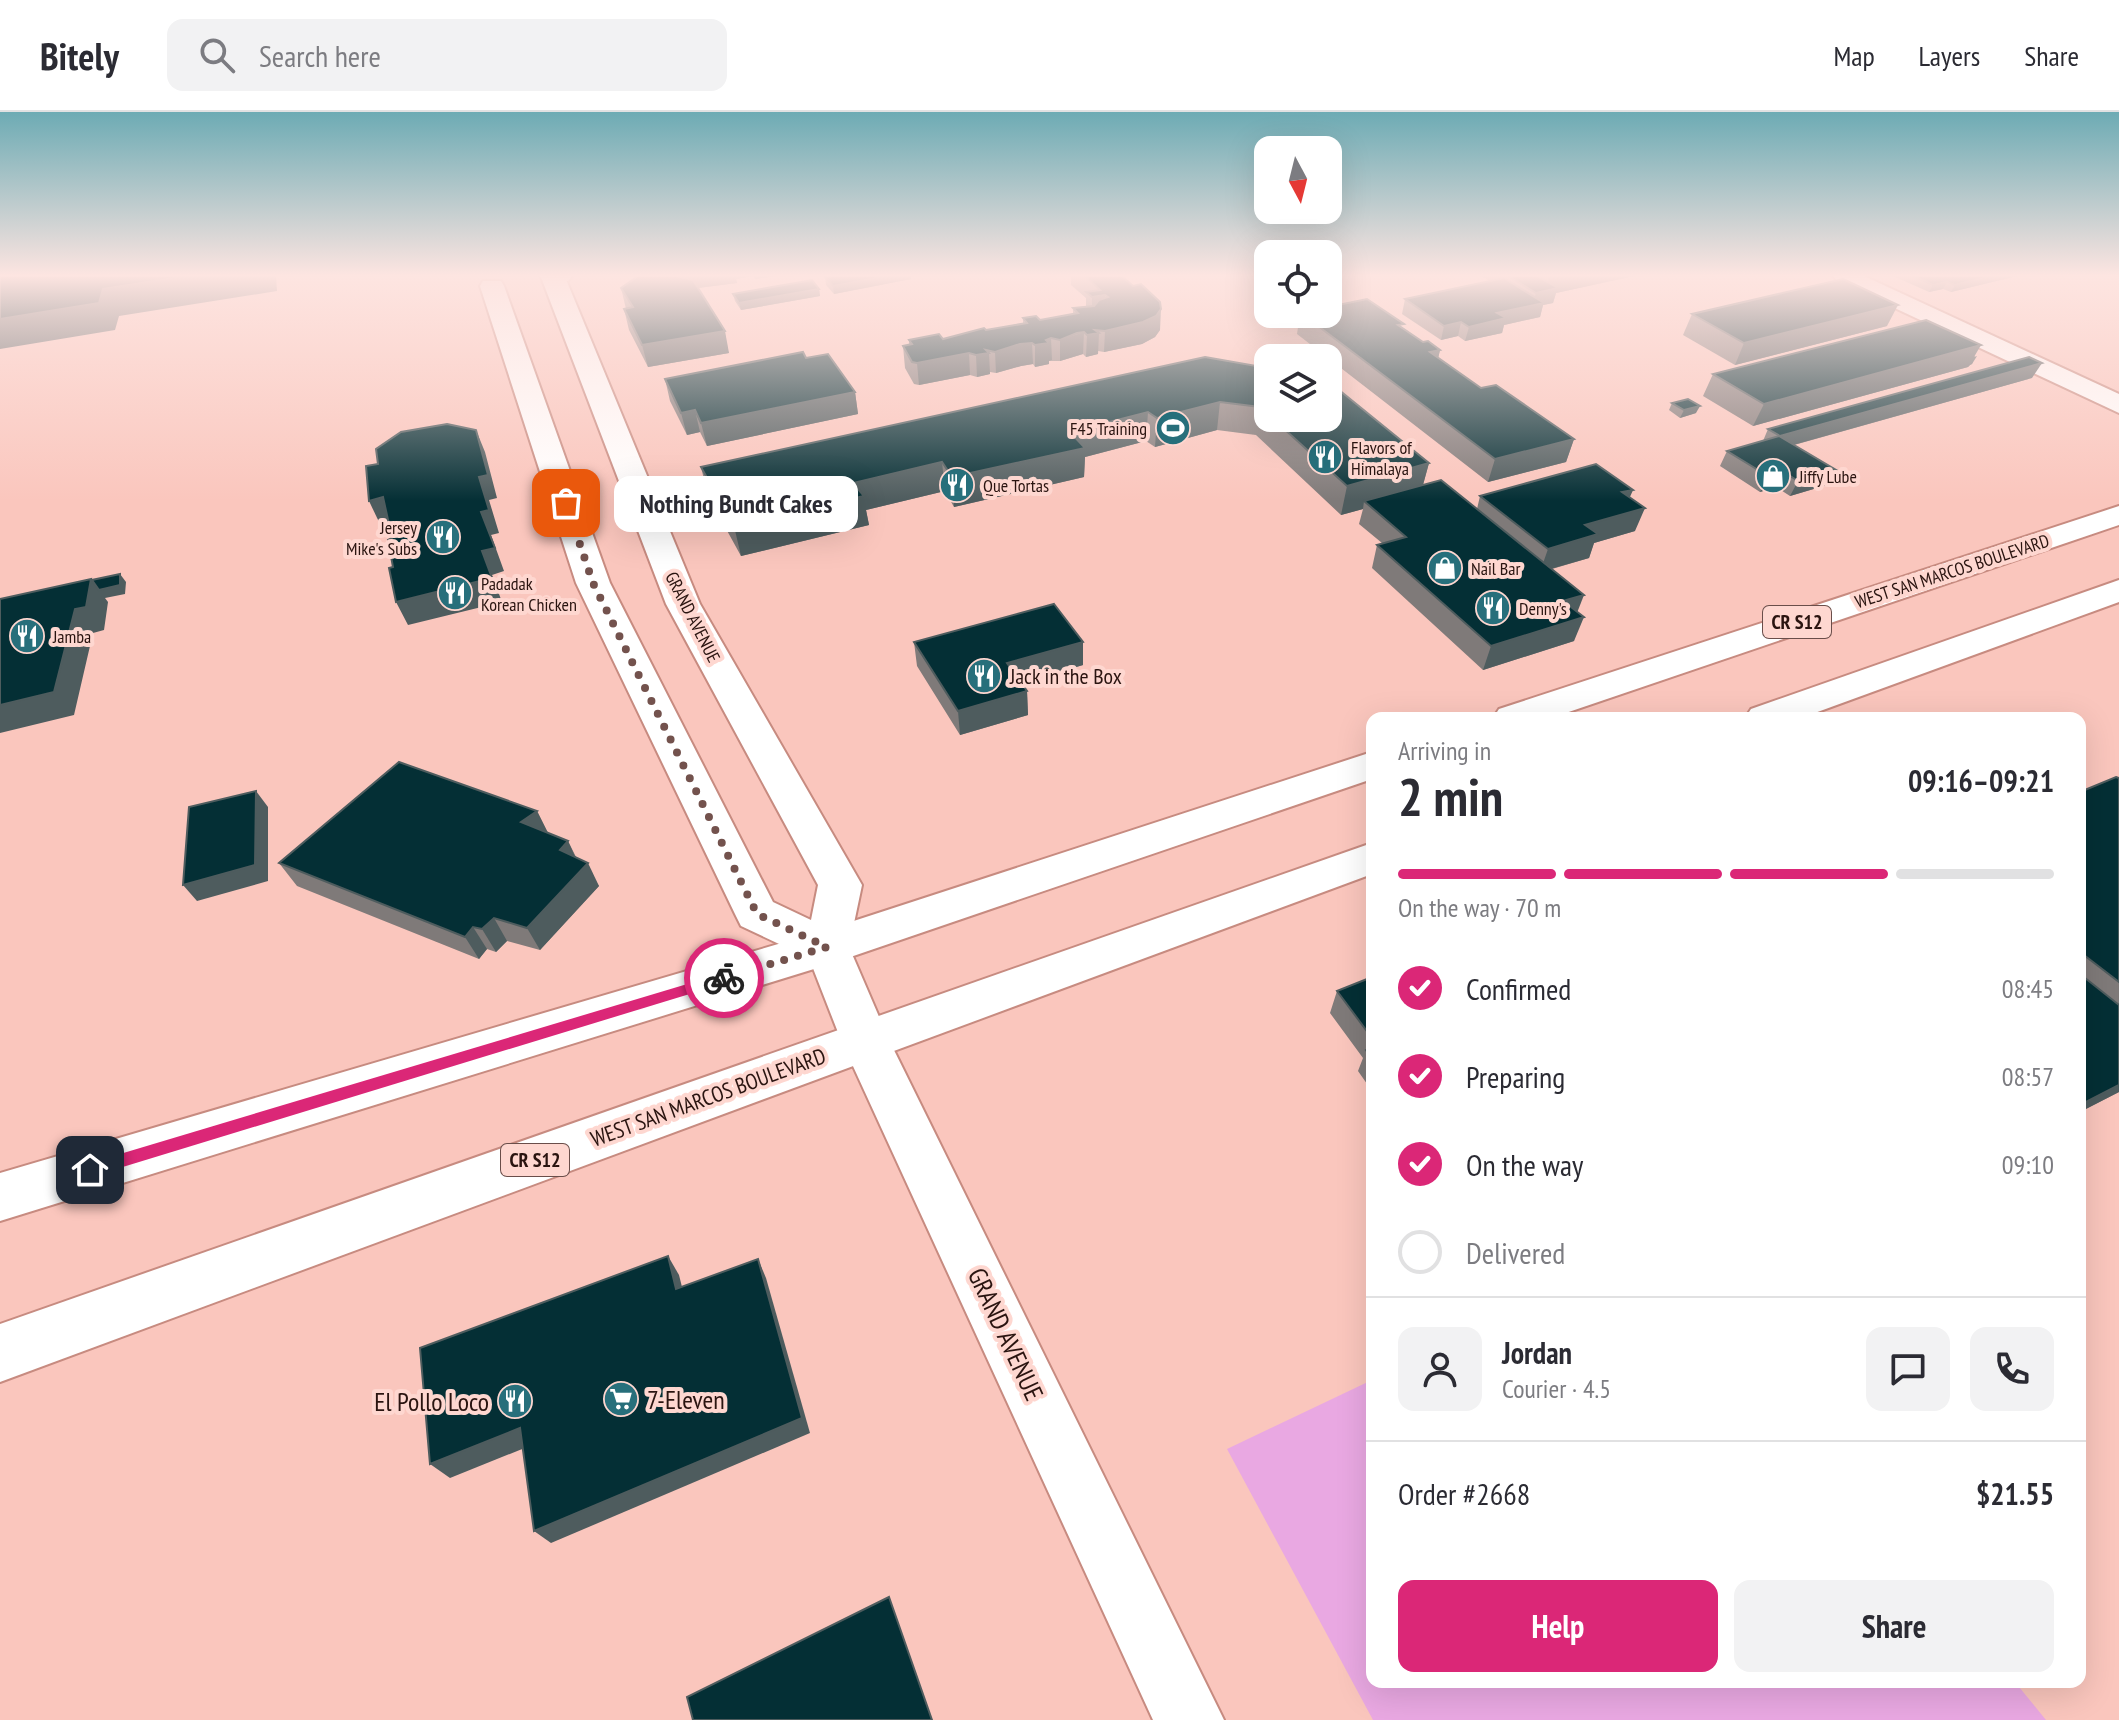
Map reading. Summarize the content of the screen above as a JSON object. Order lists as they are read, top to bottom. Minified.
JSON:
{"streets":{"main road":["WEST SAN MARCOS BOULEVARD","GRAND AVENUE","CR S12"]},"crossings":[["WEST SAN MARCOS BOULEVARD","GRAND AVENUE"]],"places":{"sports":["F45 Training"],"restaurant":["Flavors of Himalaya","Que Tortas","Jersey Mike's Subs","Padadak Korean Chicken","Denny's","Jamba","Jack in the Box","El Pollo Loco"],"shop":["Jiffy Lube","Nail Bar"],"other":["Nothing Bundt Cakes"],"supermarket":["7-Eleven"]},"north":"bottom","page":{"header":"Bitely","search":"Search here","nav":["Map","Layers","Share"],"bubble":"Nothing Bundt Cakes","heading":["2 min","Arriving in","09:16–09:21"],"panel":["Jordan","Courier · 4.5","Order #2668","$21.55"],"bar":"On the way · 70 m","list":[["Confirmed","08:45"],["Preparing","08:57"],["On the way","09:10"],"Delivered"],"buttons":["Help","Share"]}}
